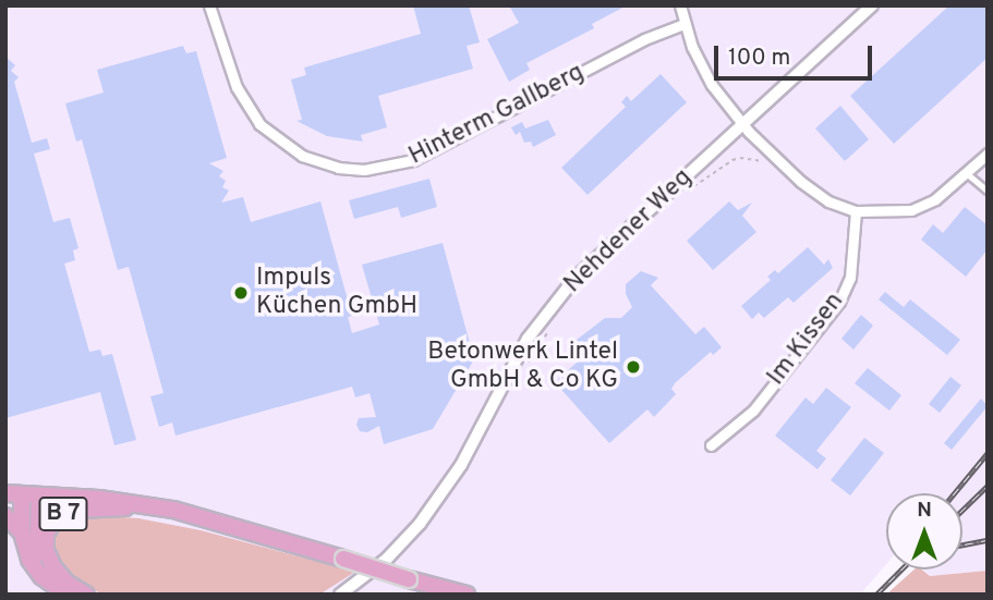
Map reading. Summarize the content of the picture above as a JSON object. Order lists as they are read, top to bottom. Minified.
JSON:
{"streets":{"main road":["B 7"],"street":["Hinterm Gallberg","Nehdener Weg","Im Kissen"]},"places":["Impuls Küchen GmbH","Betonwerk Lintel GmbH & Co KG"],"scale_bar":"100 m","north":"top"}
